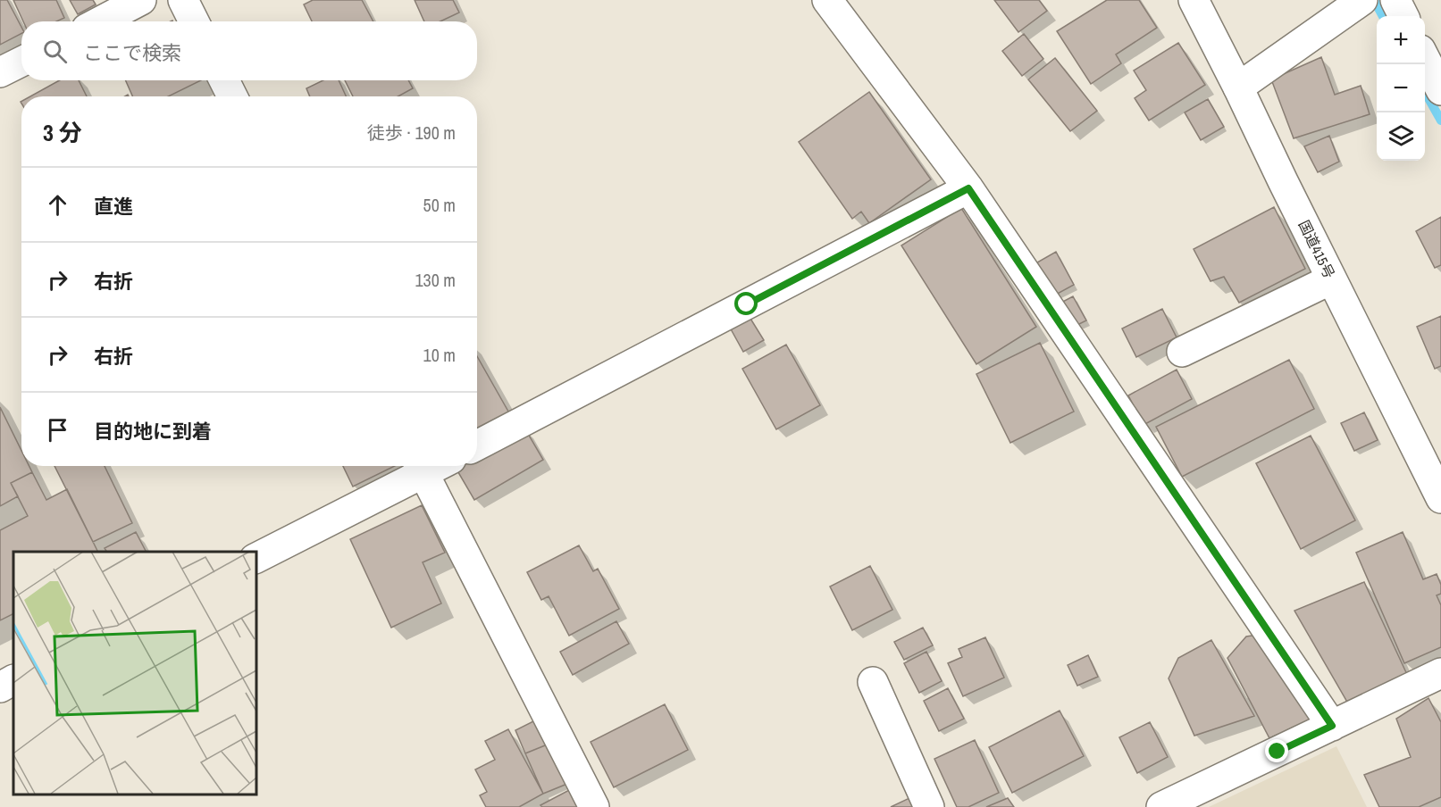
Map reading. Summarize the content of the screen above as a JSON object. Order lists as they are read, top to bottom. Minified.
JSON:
{"streets":{"main road":["国道415号"]},"page":{"map_buttons":["+","−"],"search":"ここで検索","heading":["3 分","徒歩 · 190 m"],"list":[["直進","50 m"],["右折","130 m"],["右折","10 m"],"目的地に到着"]}}
